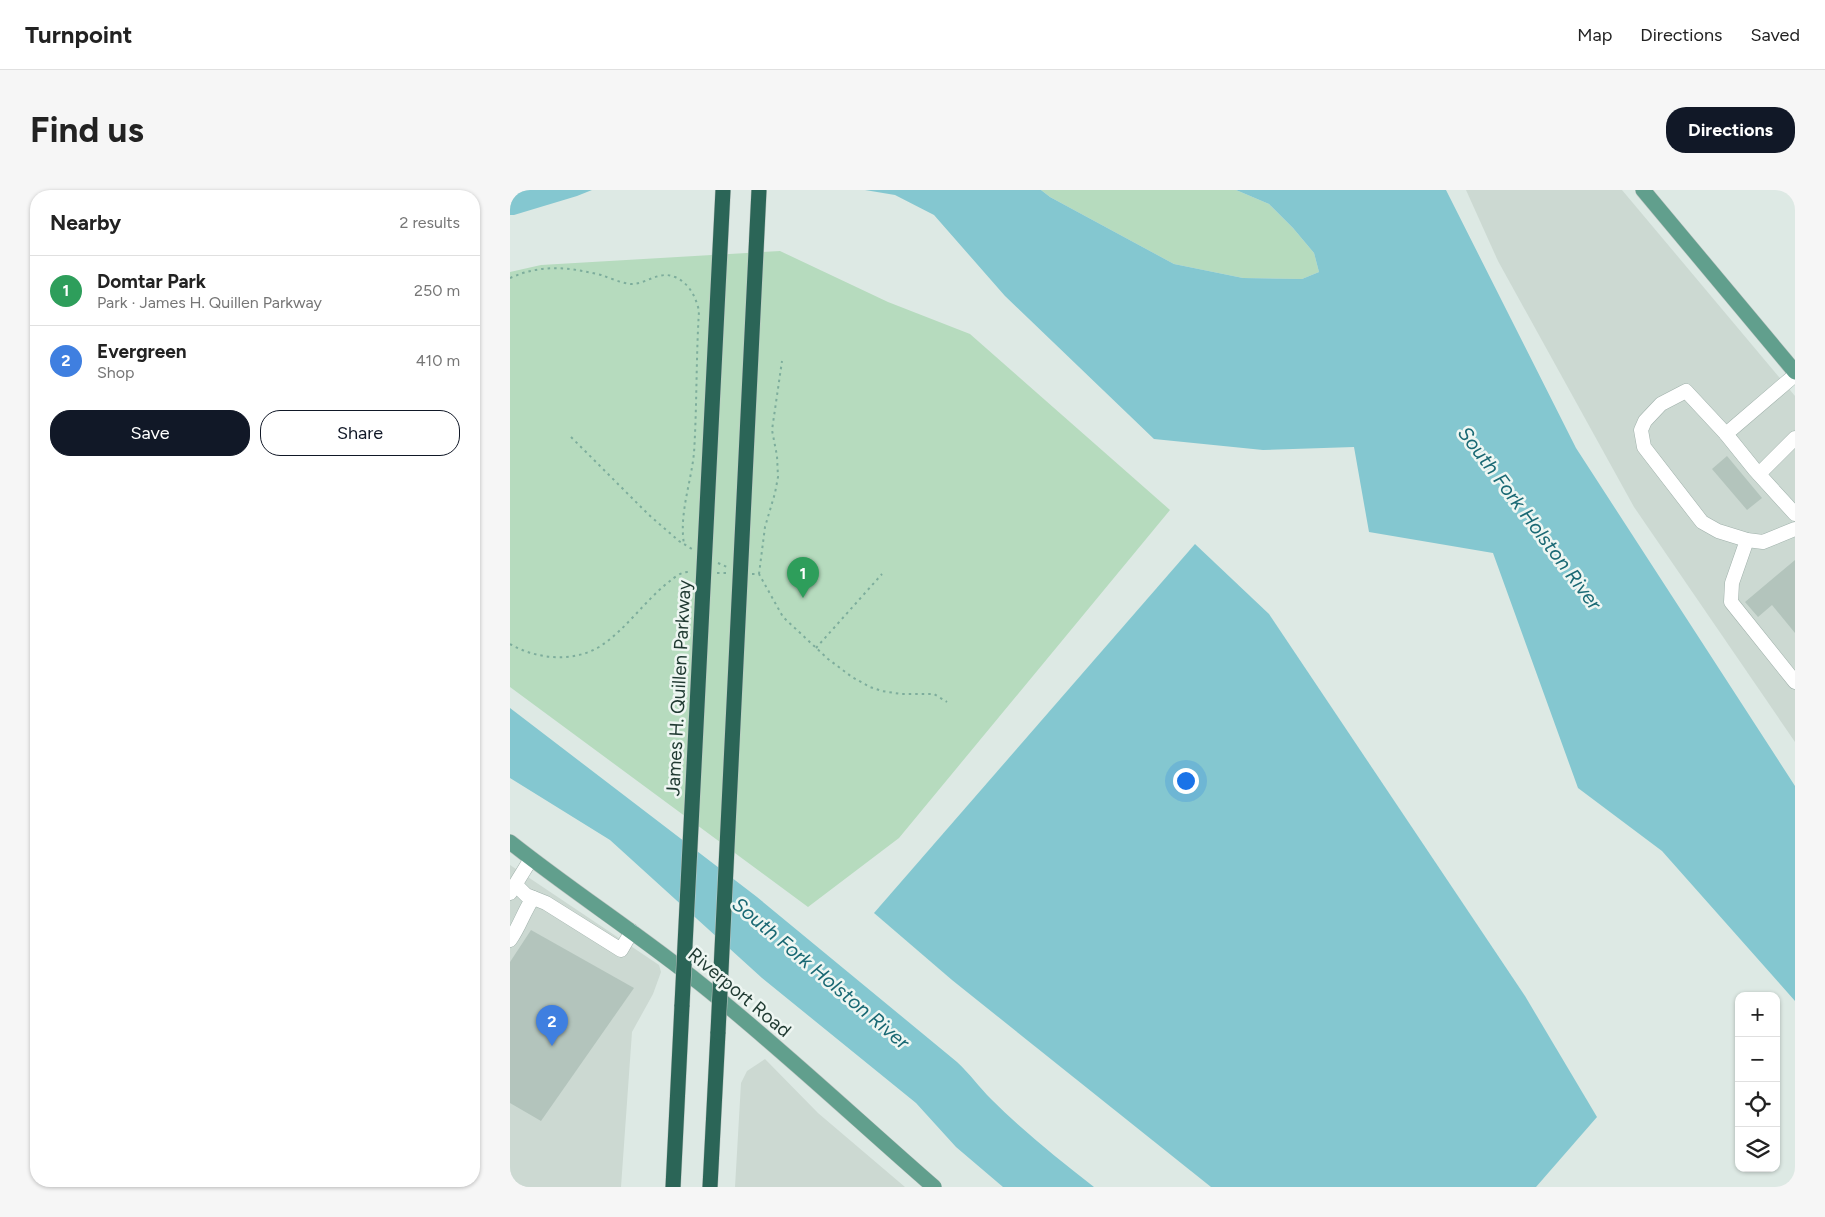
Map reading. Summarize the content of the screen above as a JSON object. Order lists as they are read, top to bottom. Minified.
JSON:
{"streets":{"highway":["James H. Quillen Parkway"],"main road":["Riverport Road"]},"water":["South Fork Holston River"],"page":{"header":"Turnpoint","nav":["Map","Directions","Saved"],"buttons":["Directions",["Save","Share"]],"title":"Find us","heading":["Nearby","2 results"],"list":[{"mark":"1","name":"Domtar Park","note":"Park · James H. Quillen Parkway","value":"250 m"},{"mark":"2","name":"Evergreen","note":"Shop","value":"410 m"}],"pins":["1","2"],"map_buttons":["+","−"]}}
